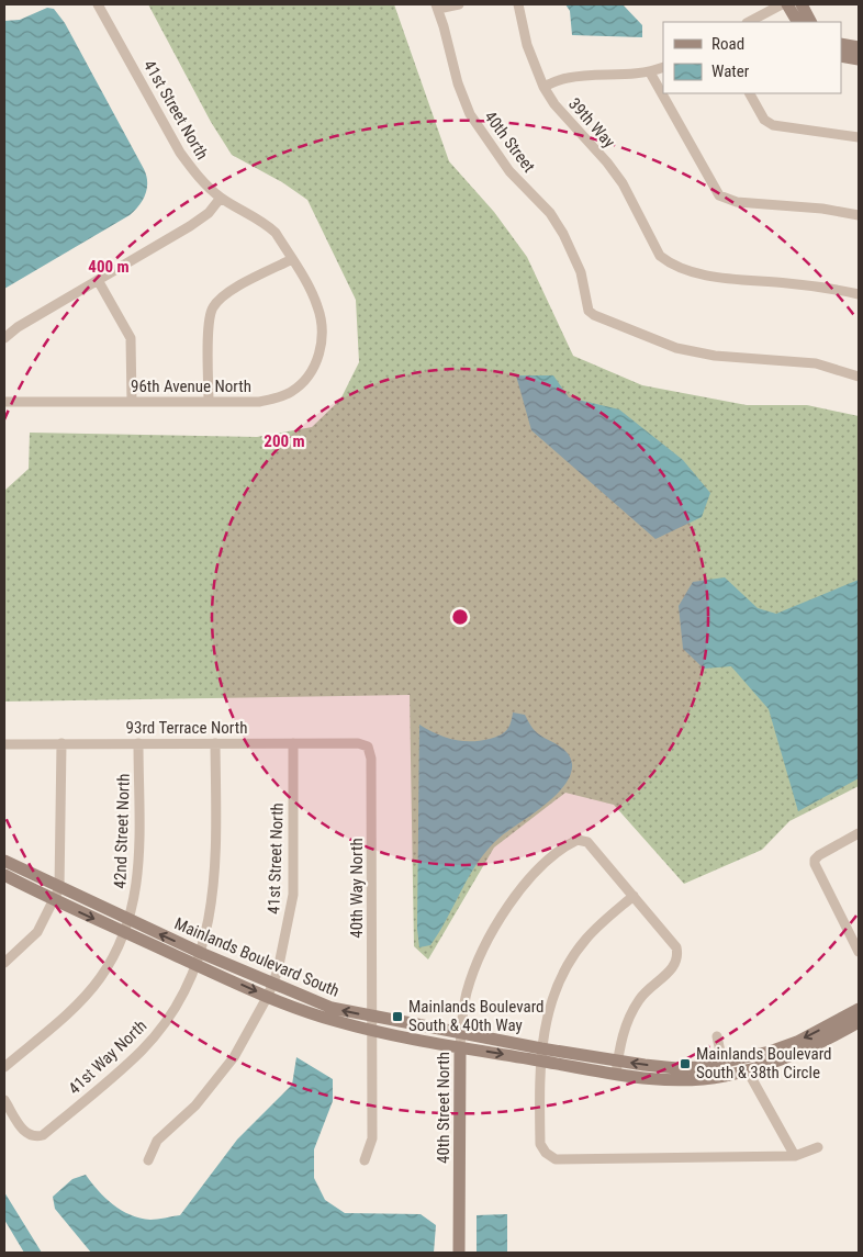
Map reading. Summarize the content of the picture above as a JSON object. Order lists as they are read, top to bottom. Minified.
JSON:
{"streets":{"street":["41st Street North","39th Way","40th Street","96th Avenue North","93rd Terrace North","42nd Street North","40th Way North","Mainlands Boulevard South","41st Way North","40th Street North"]},"crossings":[["41st Street North","96th Avenue North"],["41st Street North","93rd Terrace North"],["41st Street North","Mainlands Boulevard South"],["93rd Terrace North","42nd Street North"],["93rd Terrace North","40th Way North"],["93rd Terrace North","41st Way North"],["42nd Street North","Mainlands Boulevard South"],["40th Way North","Mainlands Boulevard South"],["Mainlands Boulevard South","41st Way North"],["Mainlands Boulevard South","40th Street North"]],"places":{"transit":["Mainlands Boulevard South & 40th Way","Mainlands Boulevard South & 38th Circle"]},"legend":["Road","Water"],"rings":["400 m","200 m"]}
